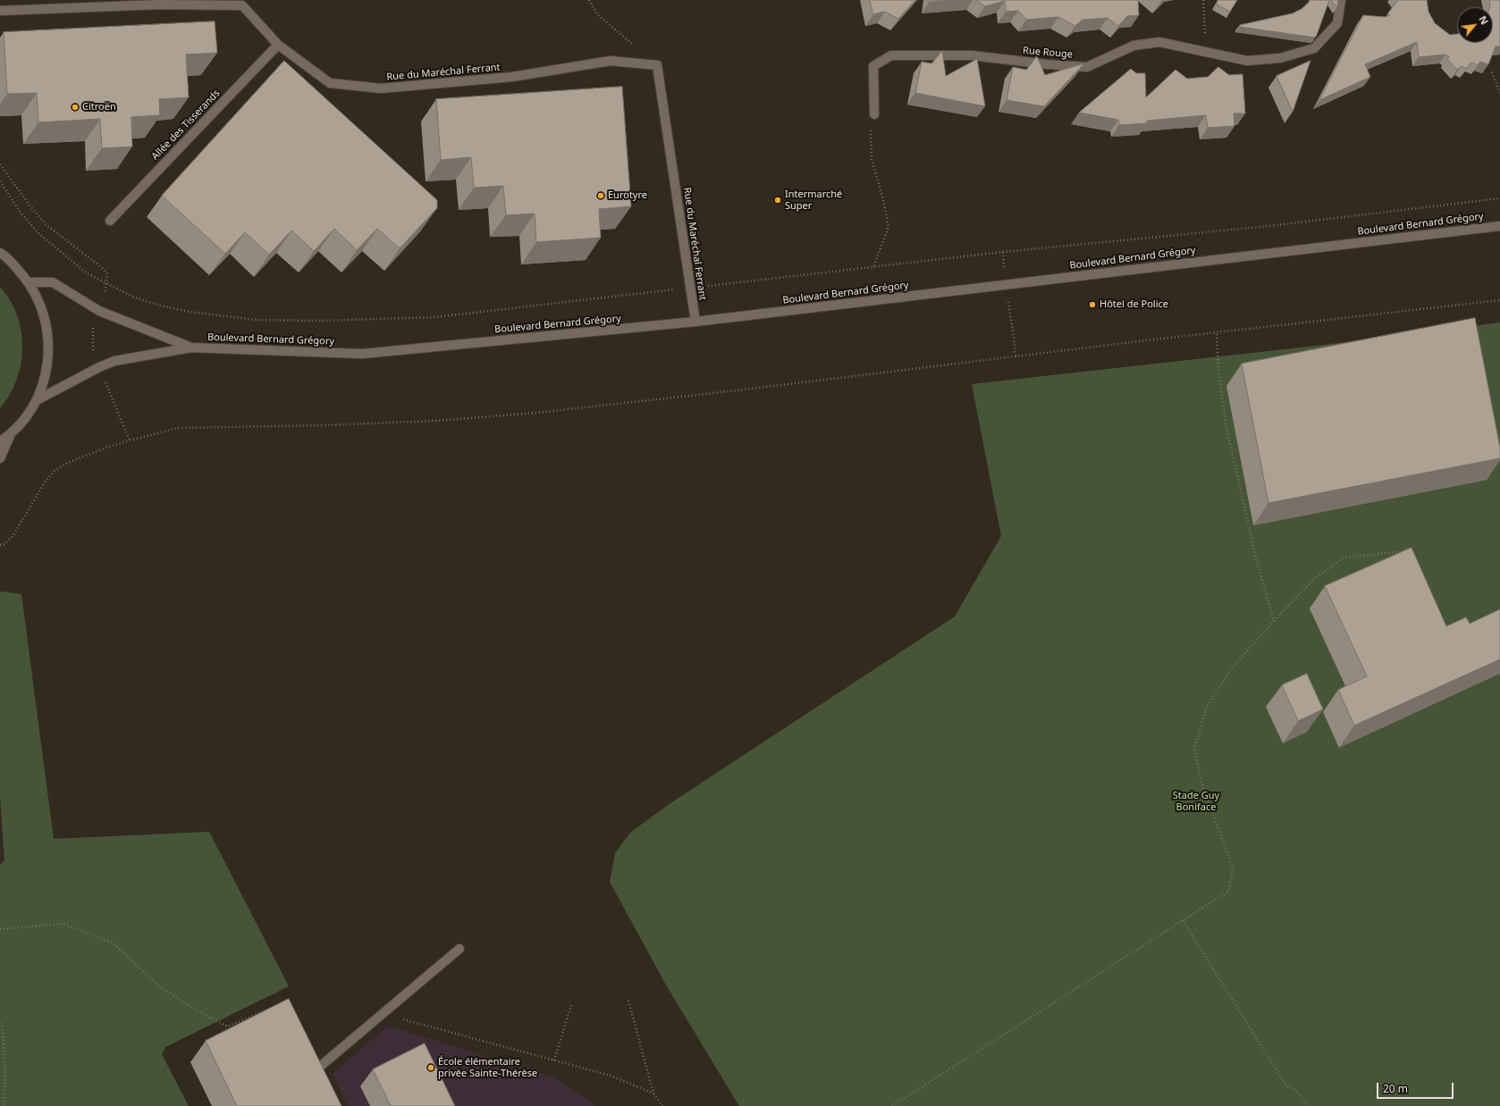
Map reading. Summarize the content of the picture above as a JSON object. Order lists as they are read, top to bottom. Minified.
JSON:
{"streets":{"street":["Rue Rouge","Rue du Maréchal Ferrant","Allée des Tisserands","Boulevard Bernard Grégory"]},"crossings":[["Rue du Maréchal Ferrant","Allée des Tisserands"],["Rue du Maréchal Ferrant","Boulevard Bernard Grégory"]],"parks":["Stade Guy Boniface"],"places":["Citroën","Eurotyre","Intermarché Super","Hôtel de Police","École élémentaire privée Sainte-Thérèse"],"scale_bar":"20 m","north":"top right"}
